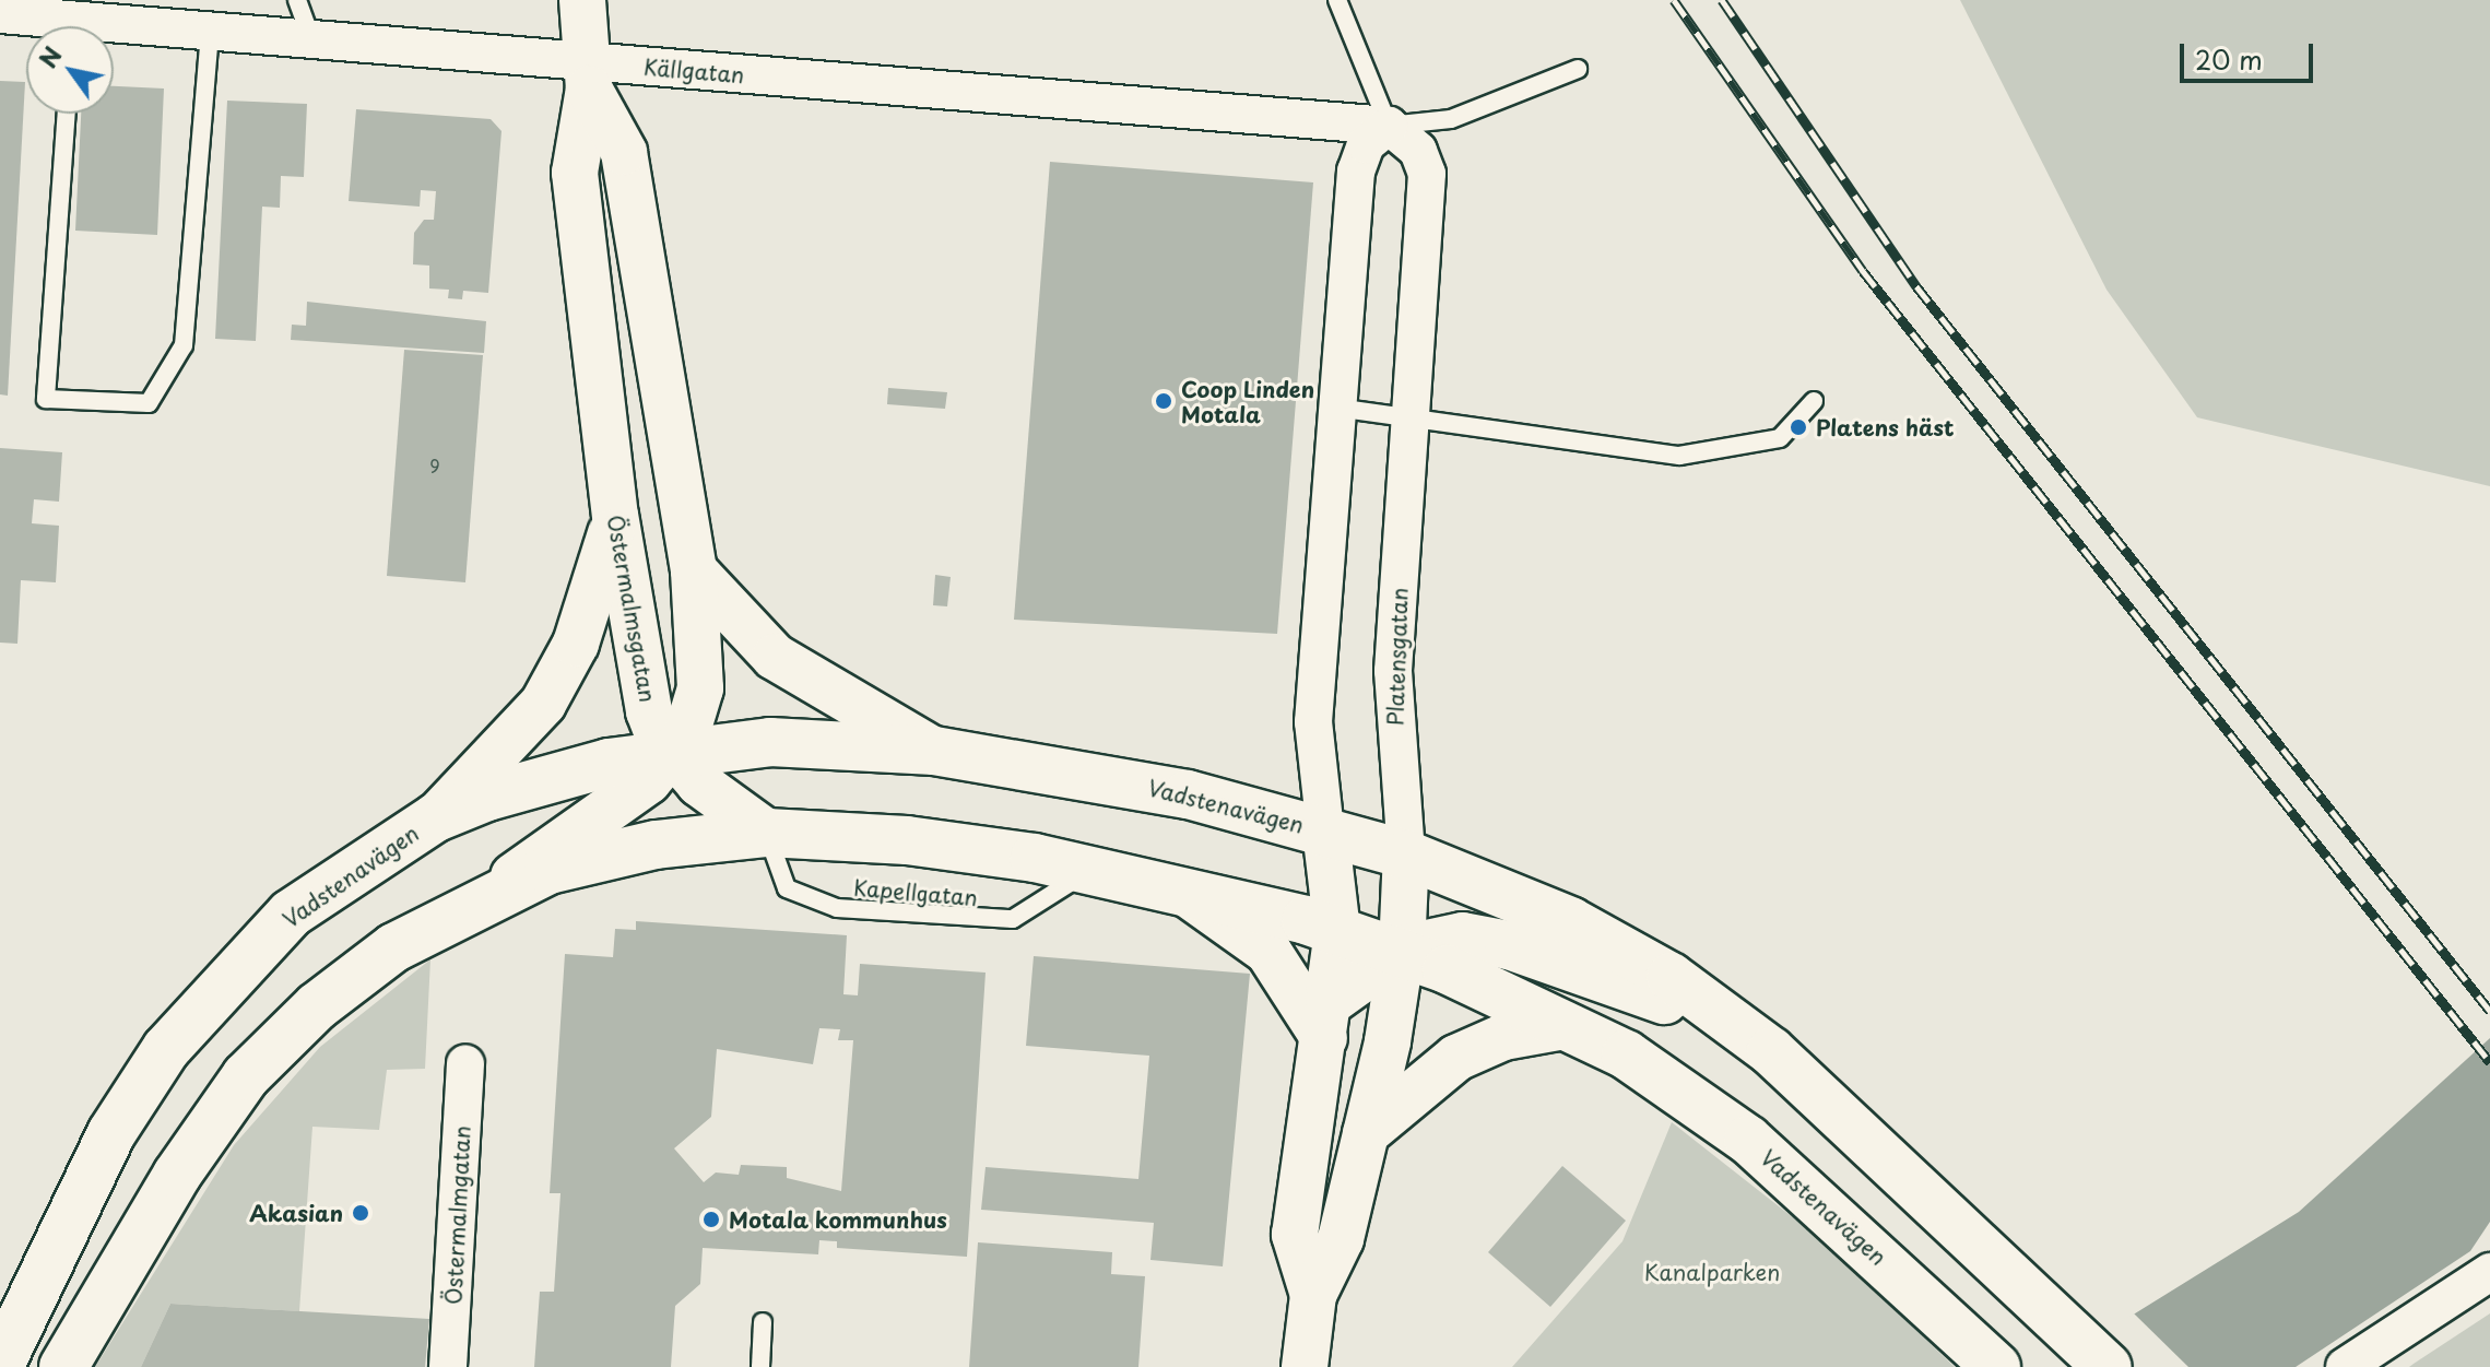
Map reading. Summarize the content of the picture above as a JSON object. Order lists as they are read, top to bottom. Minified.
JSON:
{"streets":{"main road":["Vadstenavägen"],"street":["Källgatan","Östermalmsgatan","Platensgatan","Östermalmgatan"],"lane":["Kapellgatan"]},"crossings":[["Källgatan","Östermalmsgatan"],["Källgatan","Platensgatan"],["Östermalmsgatan","Vadstenavägen"],["Platensgatan","Vadstenavägen"],["Vadstenavägen","Kapellgatan"]],"parks":["Kanalparken"],"places":["Coop Linden Motala","Platens häst","Akasian","Motala kommunhus"],"house_numbers":["9"],"scale_bar":"20 m","north":"top left"}
